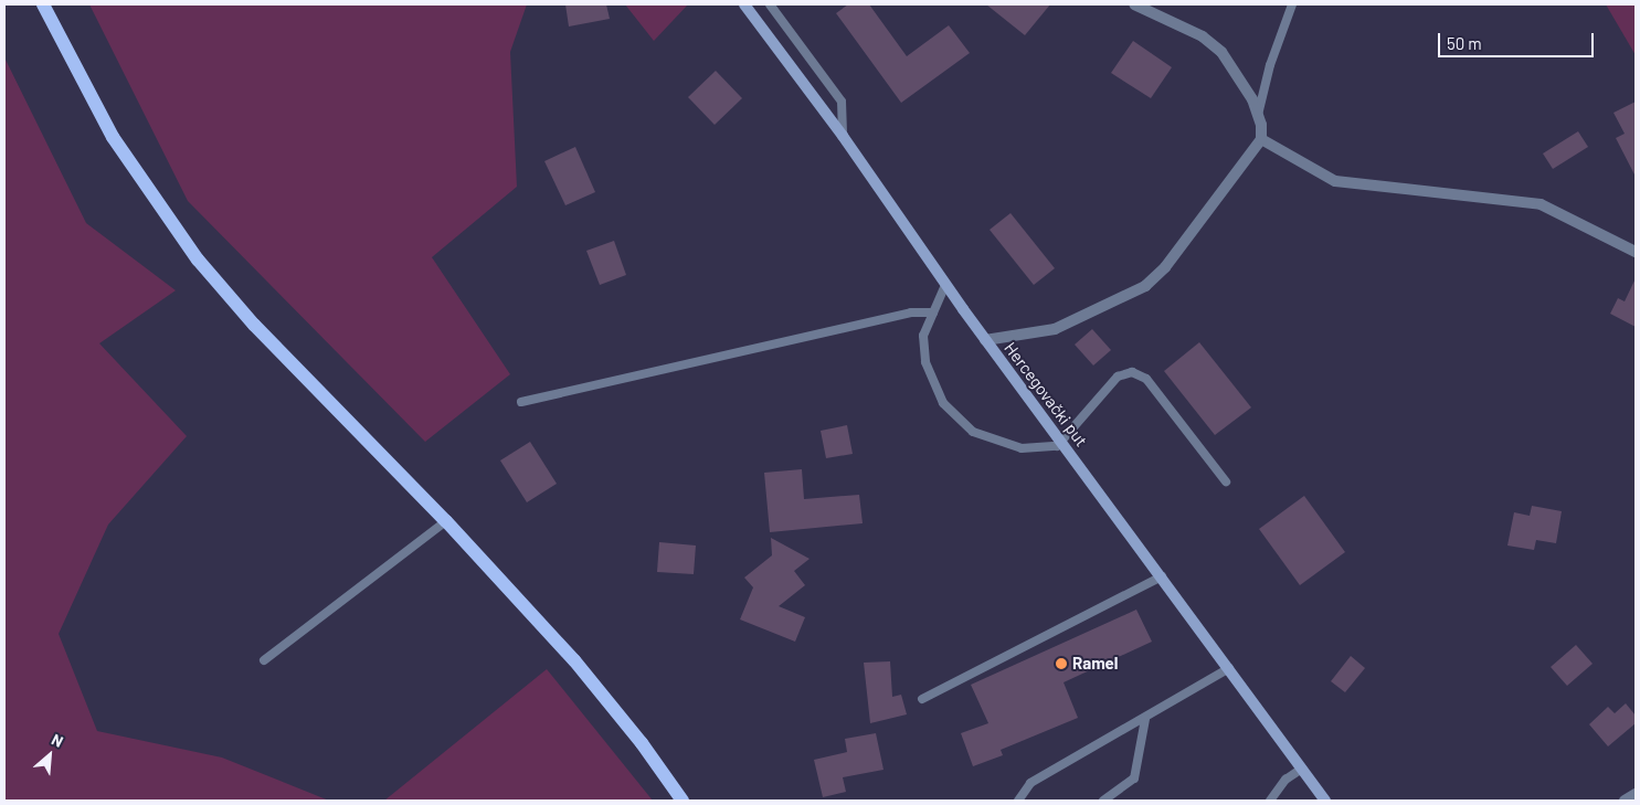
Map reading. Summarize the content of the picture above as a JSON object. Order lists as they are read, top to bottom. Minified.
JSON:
{"streets":{"main road":["Hercegovački put"]},"places":["Ramel"],"scale_bar":"50 m","north":"top right"}
